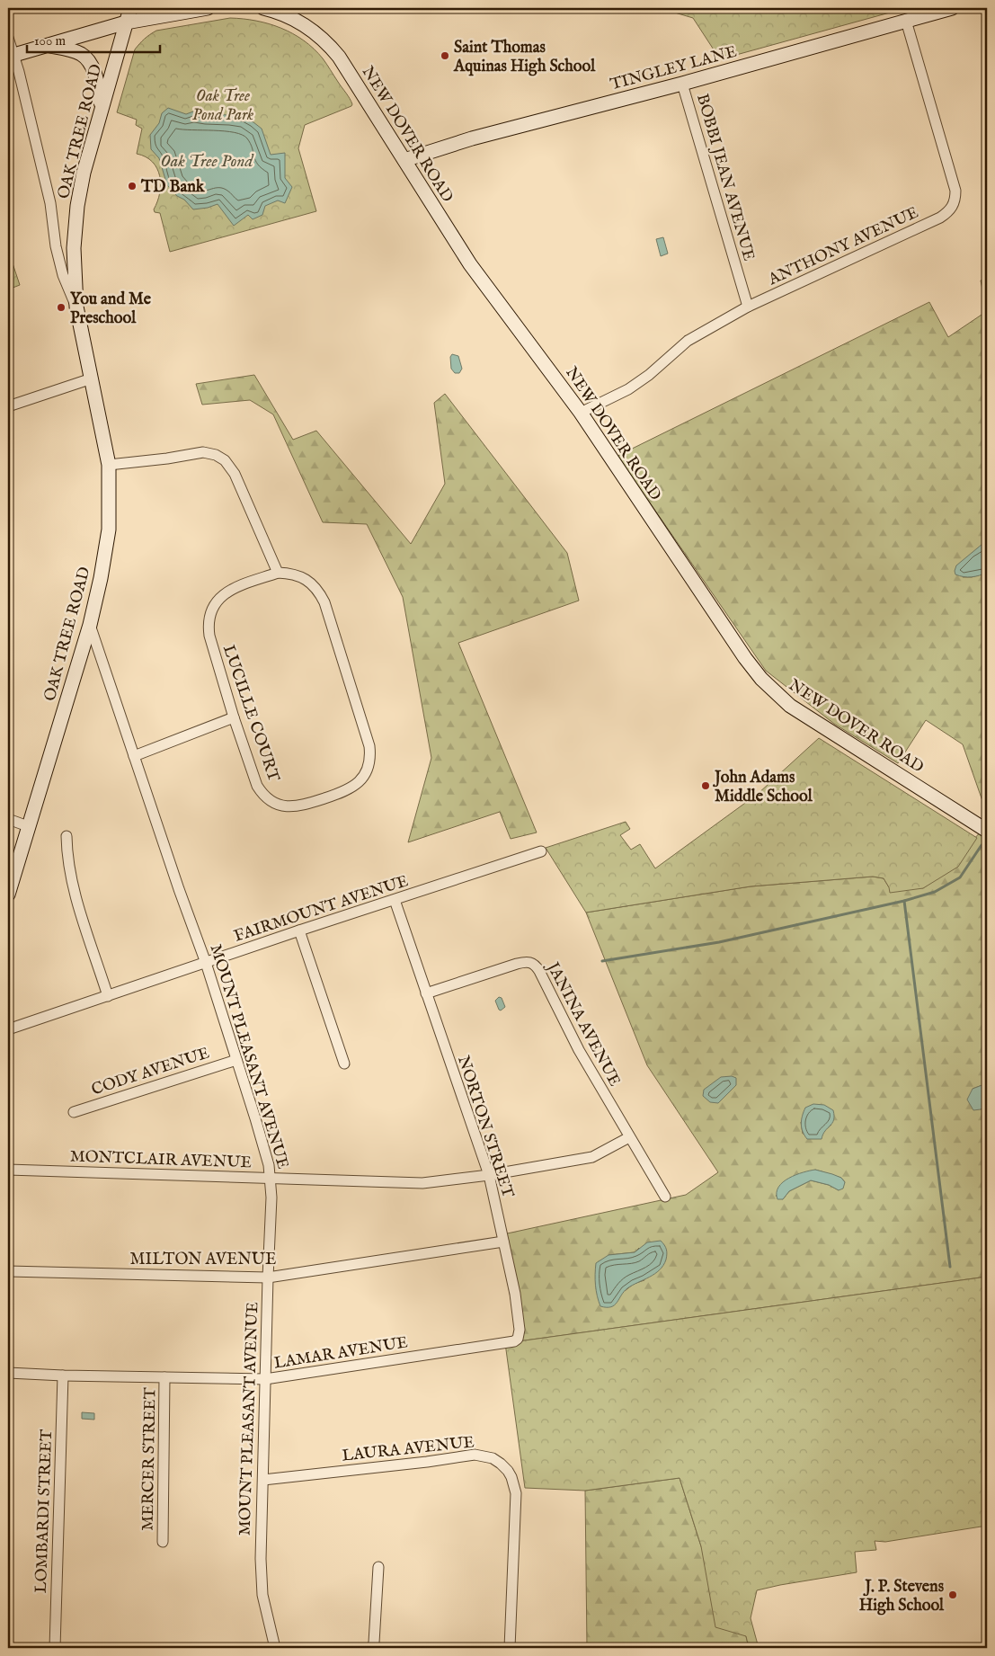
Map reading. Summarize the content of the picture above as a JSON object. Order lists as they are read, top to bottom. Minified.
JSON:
{"streets":{"street":["TINGLEY LANE","OAK TREE ROAD","NEW DOVER ROAD","BOBBI JEAN AVENUE","ANTHONY AVENUE","LUCILLE COURT","FAIRMOUNT AVENUE","JANINA AVENUE","MOUNT PLEASANT AVENUE","CODY AVENUE","NORTON STREET","MONTCLAIR AVENUE","MILTON AVENUE","LAMAR AVENUE","LAURA AVENUE","MERCER STREET","LOMBARDI STREET"]},"crossings":[["TINGLEY LANE","NEW DOVER ROAD"],["TINGLEY LANE","BOBBI JEAN AVENUE"],["TINGLEY LANE","ANTHONY AVENUE"],["OAK TREE ROAD","MOUNT PLEASANT AVENUE"],["NEW DOVER ROAD","ANTHONY AVENUE"],["BOBBI JEAN AVENUE","ANTHONY AVENUE"],["FAIRMOUNT AVENUE","MOUNT PLEASANT AVENUE"],["FAIRMOUNT AVENUE","NORTON STREET"],["JANINA AVENUE","NORTON STREET"],["JANINA AVENUE","MONTCLAIR AVENUE"],["MOUNT PLEASANT AVENUE","CODY AVENUE"],["MOUNT PLEASANT AVENUE","MONTCLAIR AVENUE"],["MOUNT PLEASANT AVENUE","MILTON AVENUE"],["MOUNT PLEASANT AVENUE","LAMAR AVENUE"],["MOUNT PLEASANT AVENUE","LAURA AVENUE"],["NORTON STREET","MONTCLAIR AVENUE"],["NORTON STREET","MILTON AVENUE"],["NORTON STREET","LAMAR AVENUE"],["LAMAR AVENUE","MERCER STREET"],["LAMAR AVENUE","LOMBARDI STREET"]],"water":["Oak Tree Pond"],"parks":["Oak Tree Pond Park"],"places":["Saint Thomas Aquinas High School","TD Bank","You and Me Preschool","John Adams Middle School","J. P. Stevens High School"],"scale_bar":"100 m"}
